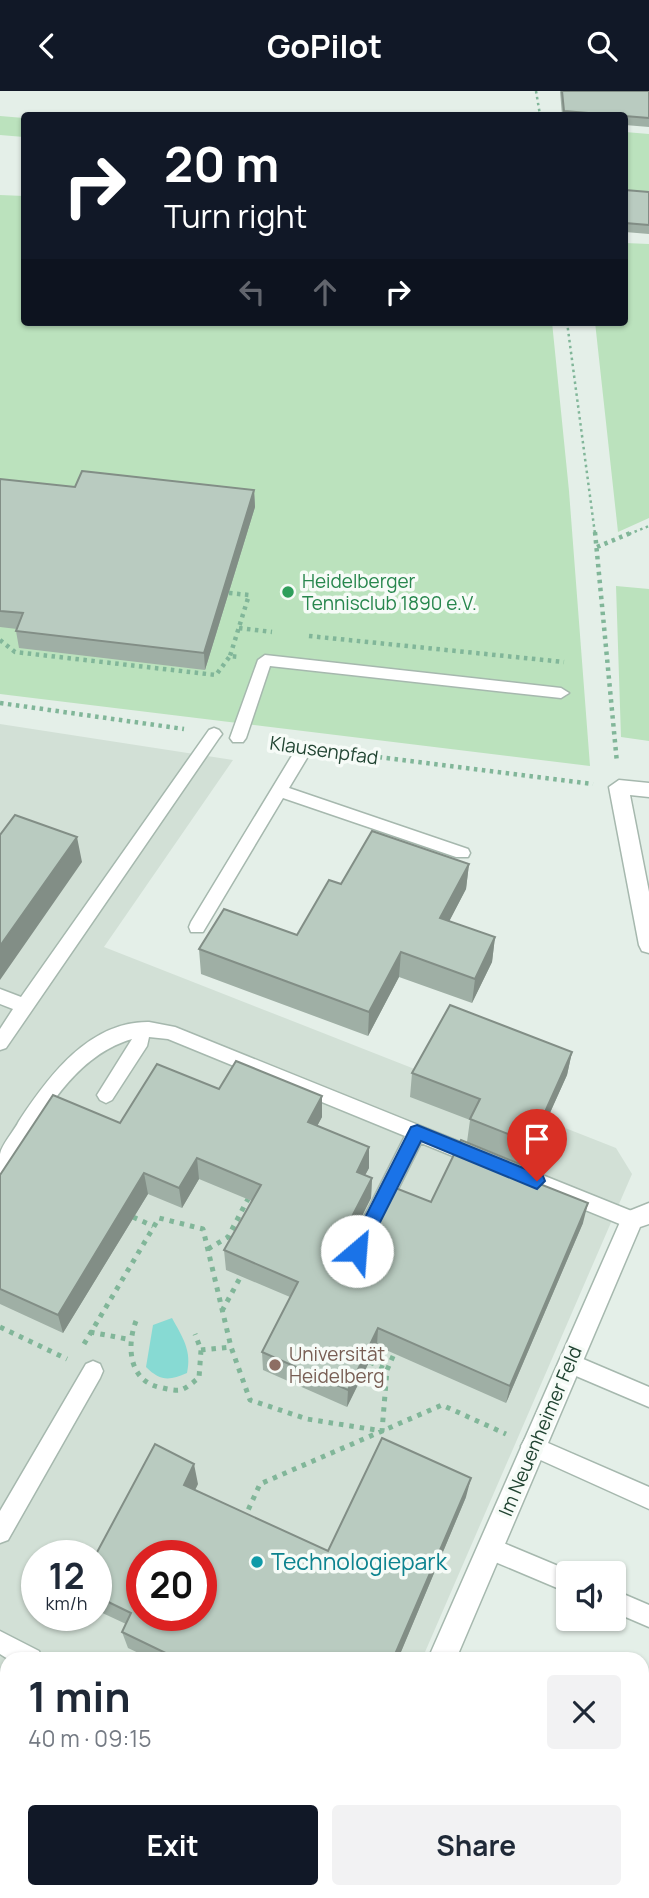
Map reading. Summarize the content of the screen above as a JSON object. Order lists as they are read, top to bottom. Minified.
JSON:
{"streets":{"street":["Im Neuenheimer Feld"],"path":["Klausenpfad"]},"places":["Heidelberger Tennisclub 1890 e.V.","Universität Heidelberg","Technologiepark"],"page":{"header":"GoPilot","turn":["20 m","Turn right"],"speed":"12 km/h","limit":"20","heading":["1 min","40 m · 09:15"],"buttons":["Exit","Share"]}}
